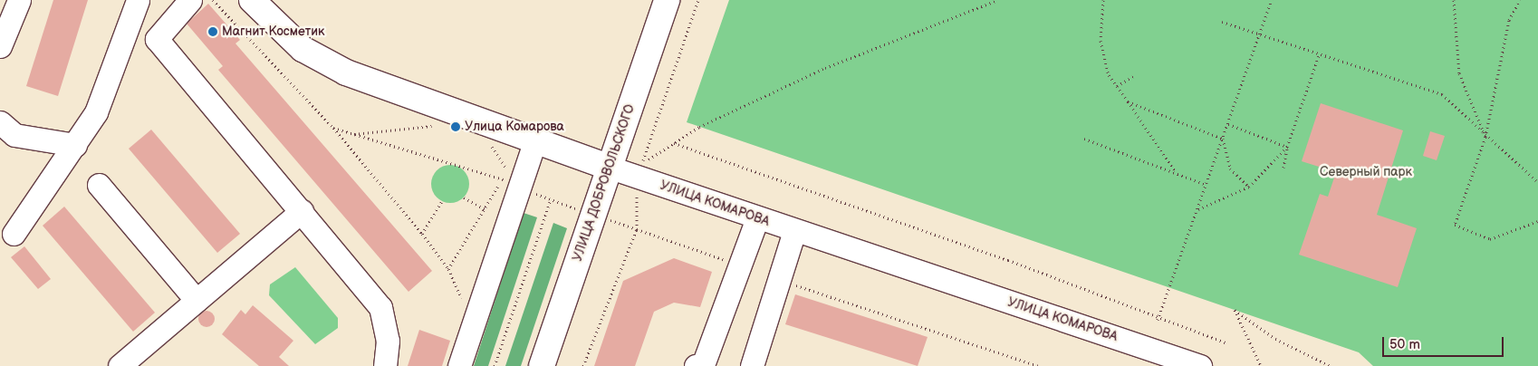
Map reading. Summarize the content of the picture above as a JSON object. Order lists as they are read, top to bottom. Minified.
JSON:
{"streets":{"main road":["УЛИЦА ДОБРОВОЛЬСКОГО","УЛИЦА КОМАРОВА"]},"crossings":[["УЛИЦА ДОБРОВОЛЬСКОГО","УЛИЦА КОМАРОВА"]],"parks":["Северный парк"],"places":["Магнит Косметик","Улица Комарова"],"scale_bar":"50 m"}
